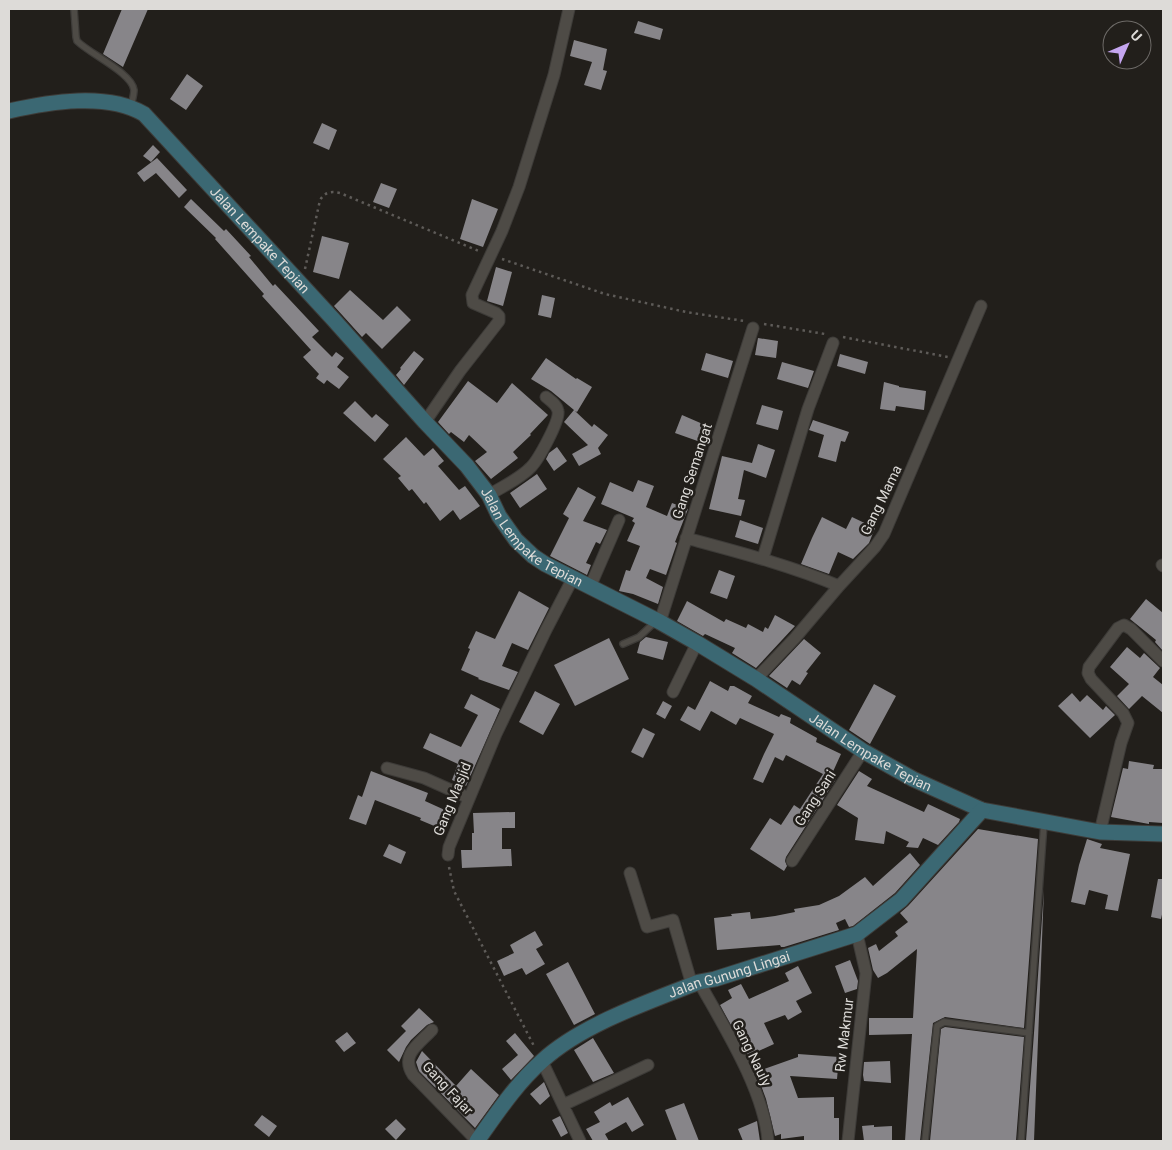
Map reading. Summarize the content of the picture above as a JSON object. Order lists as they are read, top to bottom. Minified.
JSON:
{"streets":{"street":["Jalan Lempake Tepian","Gang Semangat","Gang Mama","Gang Sani","Gang Masjid","Jalan Gunung Lingai","Rw Makmur","Gang Nauly","Gang Fajar"]},"crossings":[["Jalan Lempake Tepian","Gang Semangat"],["Jalan Lempake Tepian","Gang Mama"],["Jalan Lempake Tepian","Gang Sani"],["Jalan Lempake Tepian","Gang Masjid"],["Jalan Lempake Tepian","Jalan Gunung Lingai"],["Gang Masjid","Jalan Gunung Lingai"],["Jalan Gunung Lingai","Rw Makmur"],["Jalan Gunung Lingai","Gang Nauly"],["Jalan Gunung Lingai","Gang Fajar"]],"north":"top right"}
